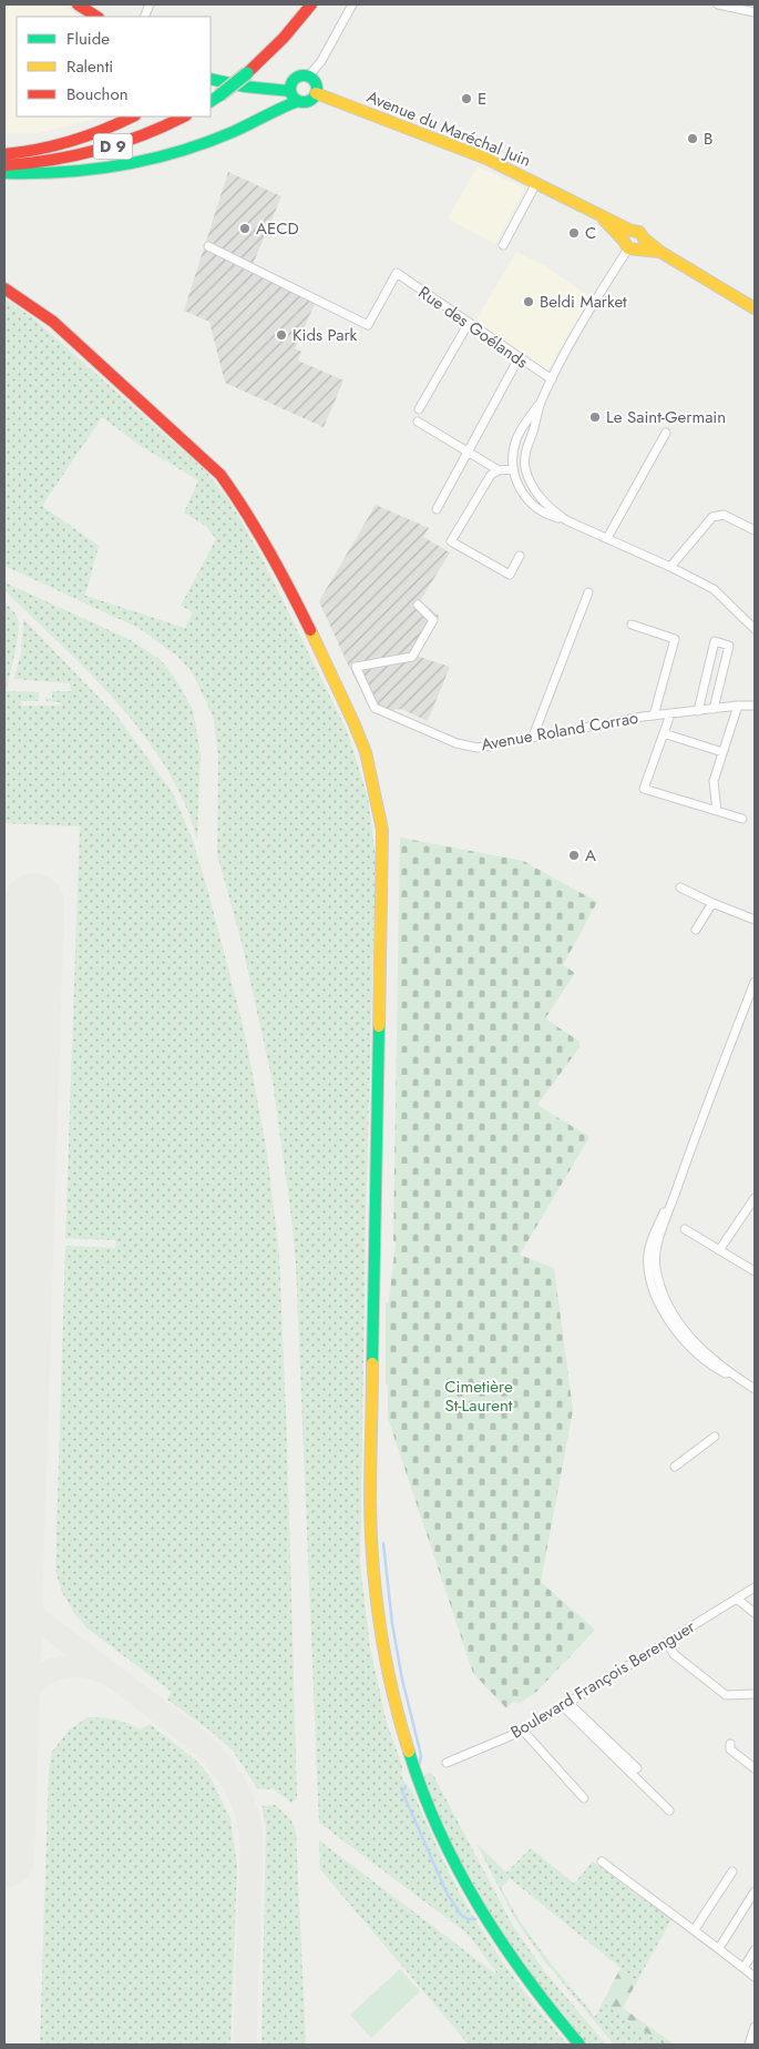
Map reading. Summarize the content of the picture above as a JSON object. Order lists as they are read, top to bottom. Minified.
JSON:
{"streets":{"street":["Avenue du Maréchal Juin","D 9","Rue des Goélands","Avenue Roland Corrao","Boulevard François Berenguer"]},"parks":["Cimetière St-Laurent"],"places":["E","B","AECD","C","Beldi Market","Kids Park","Le Saint-Germain","A"],"legend":["Fluide","Ralenti","Bouchon"]}
